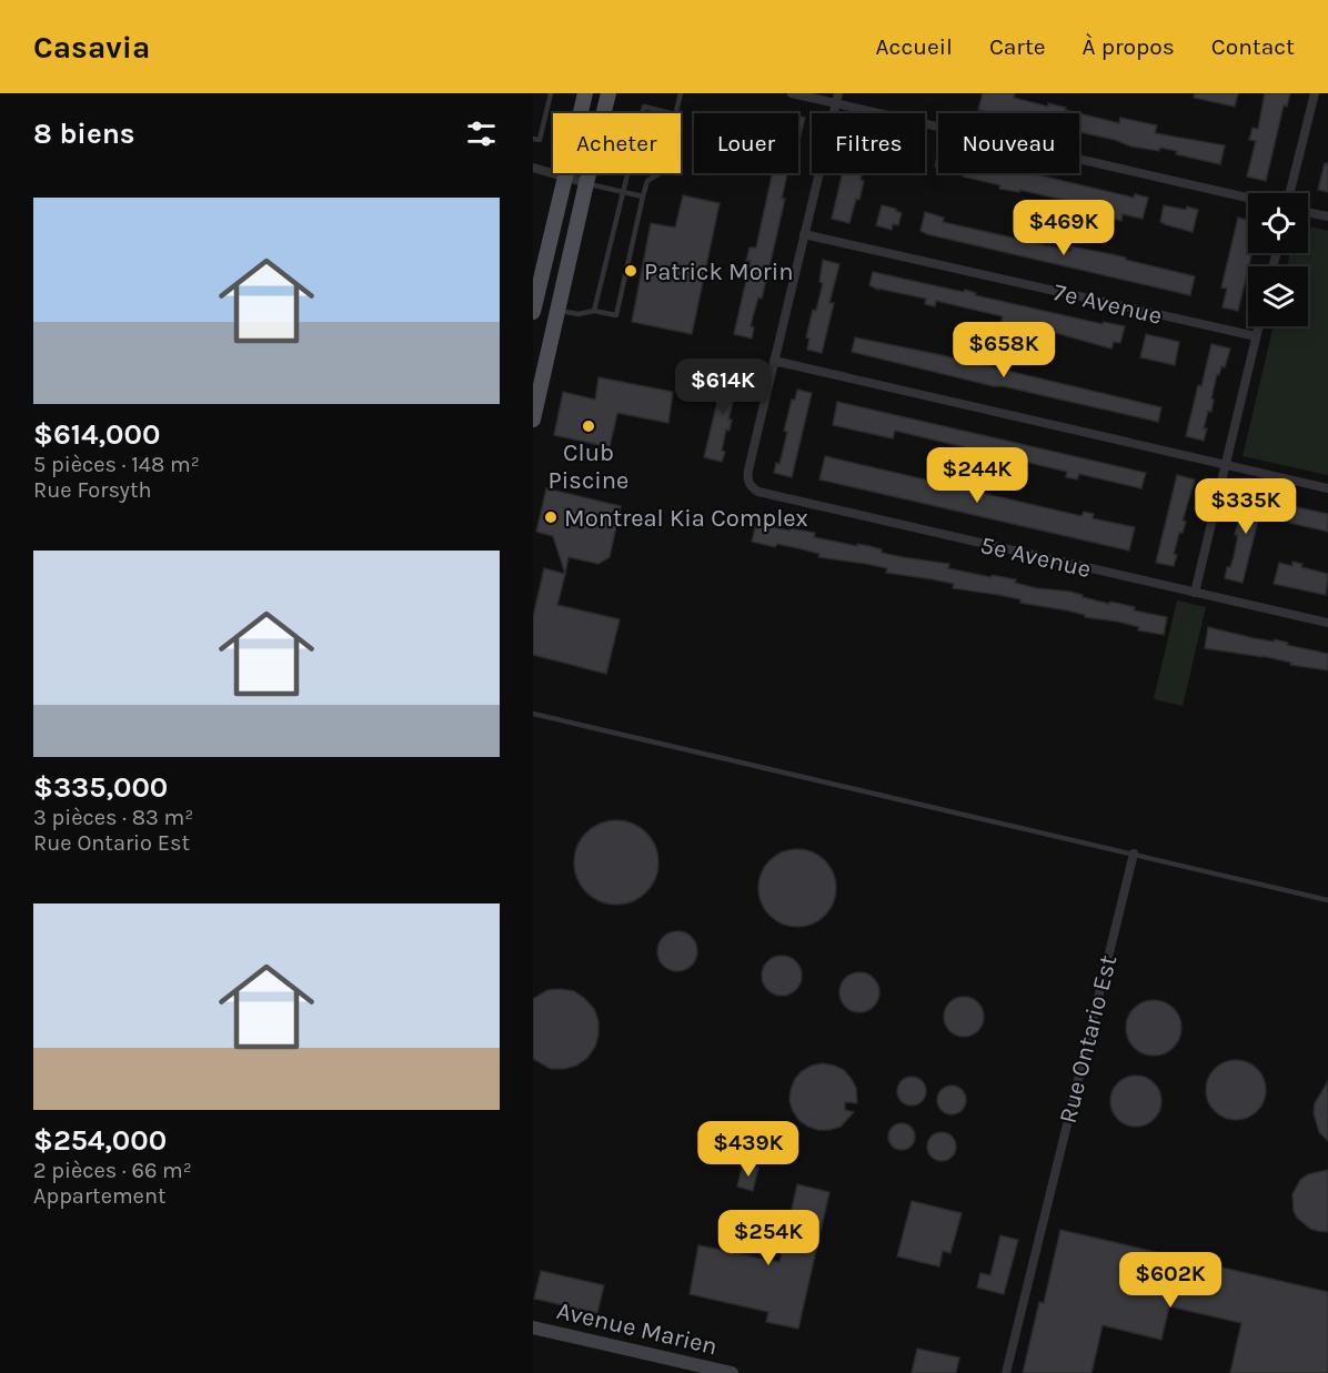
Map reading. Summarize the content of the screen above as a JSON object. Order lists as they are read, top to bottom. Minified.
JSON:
{"streets":{"street":["7e Avenue","5e Avenue","Rue Ontario Est","Avenue Marien"]},"places":["Patrick Morin","Club Piscine","Montreal Kia Complex"],"page":{"header":"Casavia","nav":["Accueil","Carte","À propos","Contact"],"heading":"8 biens","chip":["Acheter","Louer","Filtres","Nouveau"],"list":[{"name":"$614,000","note":"5 pièces · 148 m² · Rue Forsyth"},{"name":"$335,000","note":"3 pièces · 83 m² · Rue Ontario Est"},{"name":"$254,000","note":"2 pièces · 66 m² · Appartement"}],"price":["$469K","$658K","$614K","$244K","$335K","$439K","$254K","$602K"]}}
